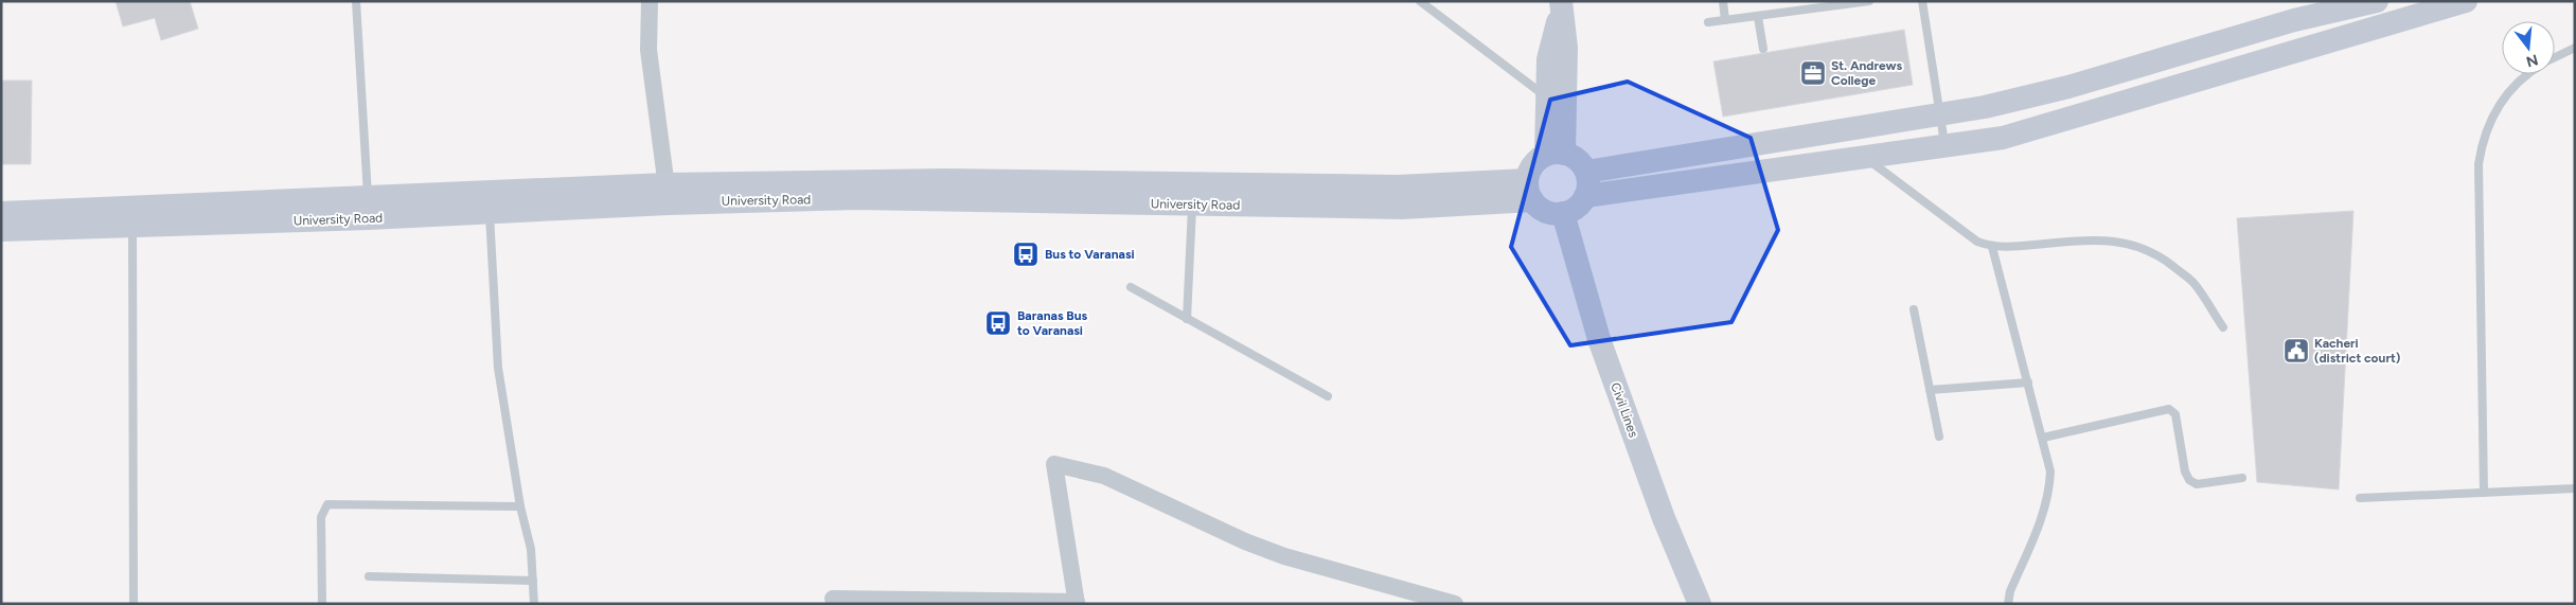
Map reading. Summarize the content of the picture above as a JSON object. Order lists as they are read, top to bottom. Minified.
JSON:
{"streets":{"main road":["University Road","Civil Lines"]},"crossings":[["University Road","Civil Lines"]],"places":{"office":["St. Andrews College"],"bus stop":["Bus to Varanasi","Baranas Bus to Varanasi"],"public building":["Kacheri (district court)"]},"north":"bottom"}
